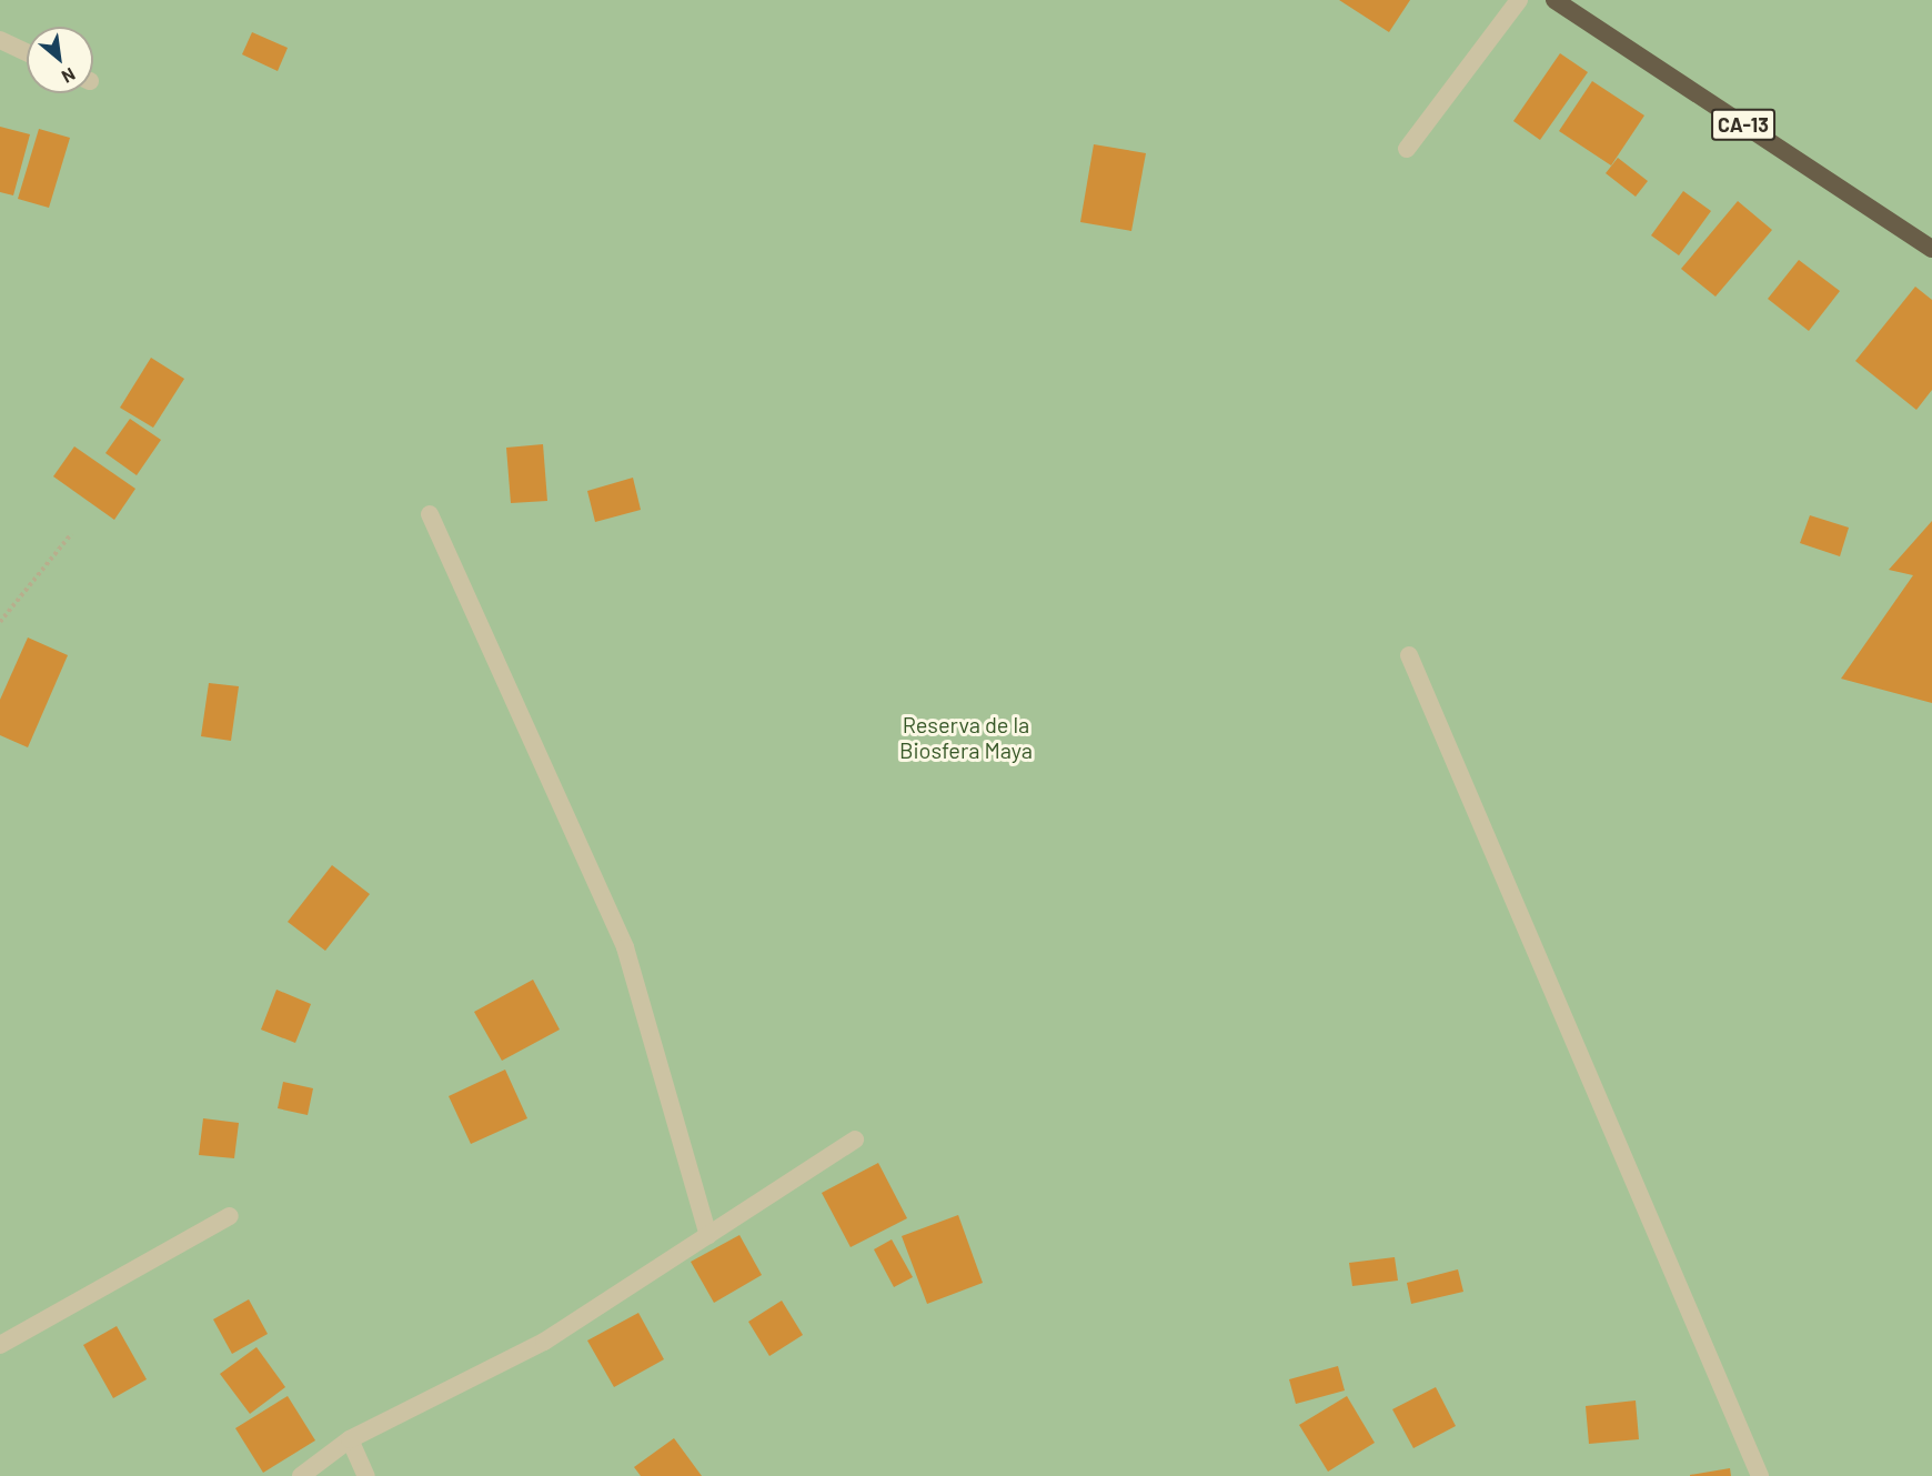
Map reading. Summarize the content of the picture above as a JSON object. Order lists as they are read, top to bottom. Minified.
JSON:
{"streets":{"highway":["CA-13"]},"parks":["Reserva de la Biosfera Maya"],"north":"bottom right"}
